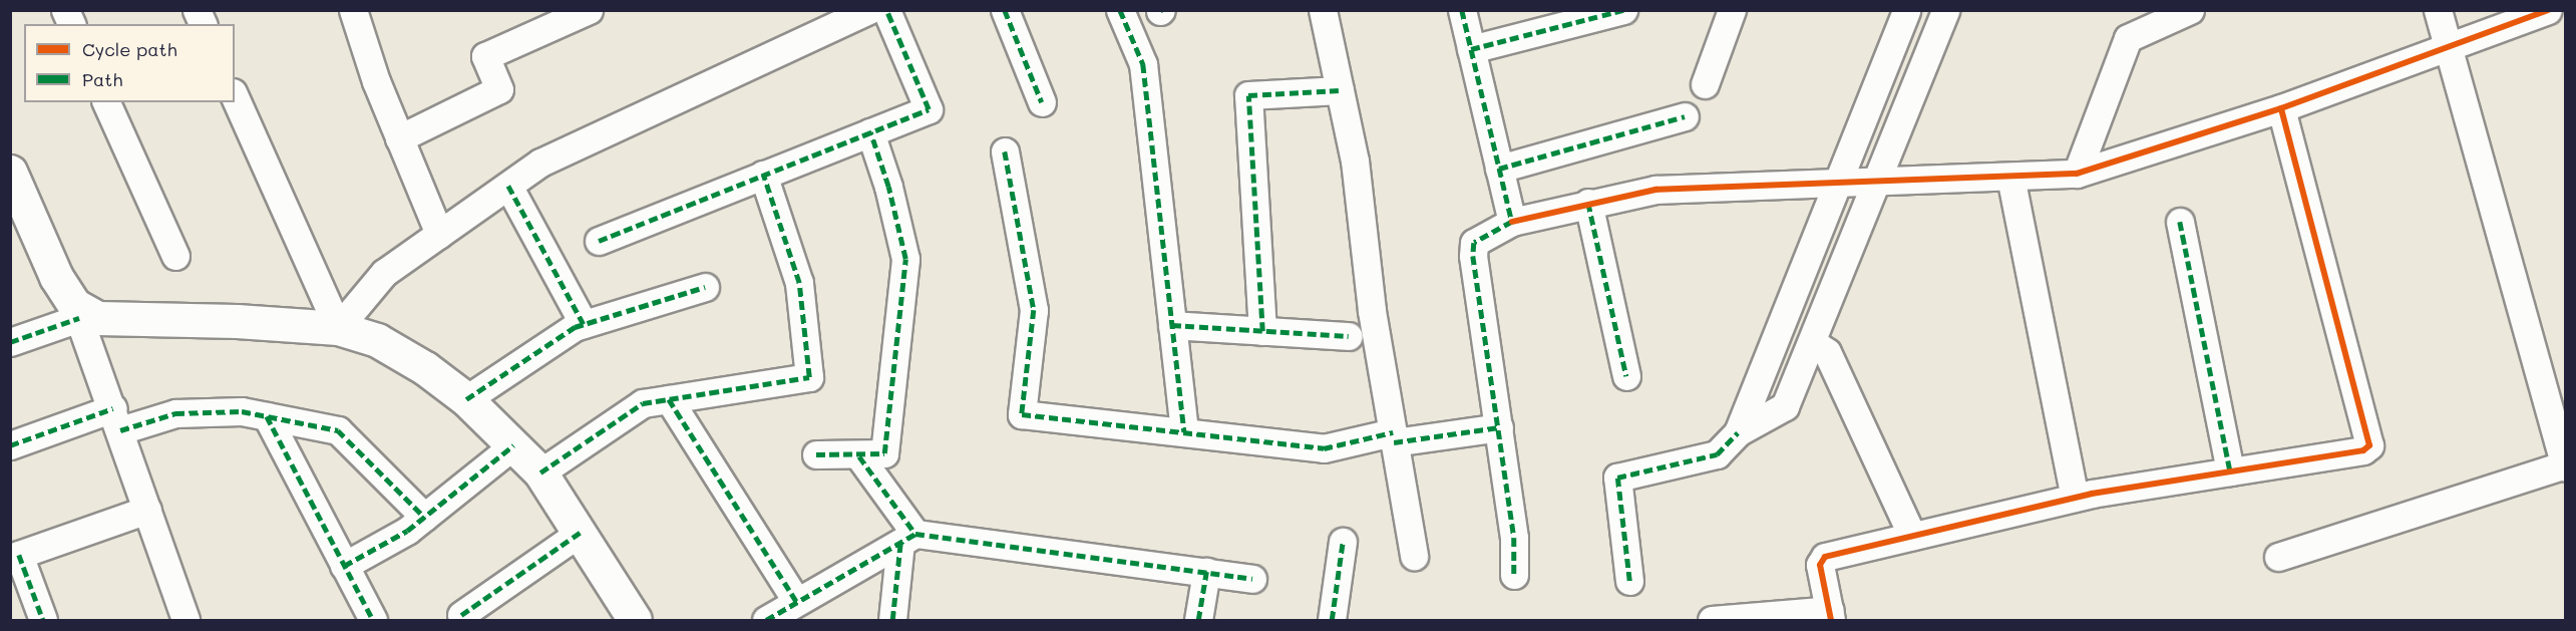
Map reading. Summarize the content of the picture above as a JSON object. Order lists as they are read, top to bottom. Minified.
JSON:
{"legend":["Cycle path","Path"]}
